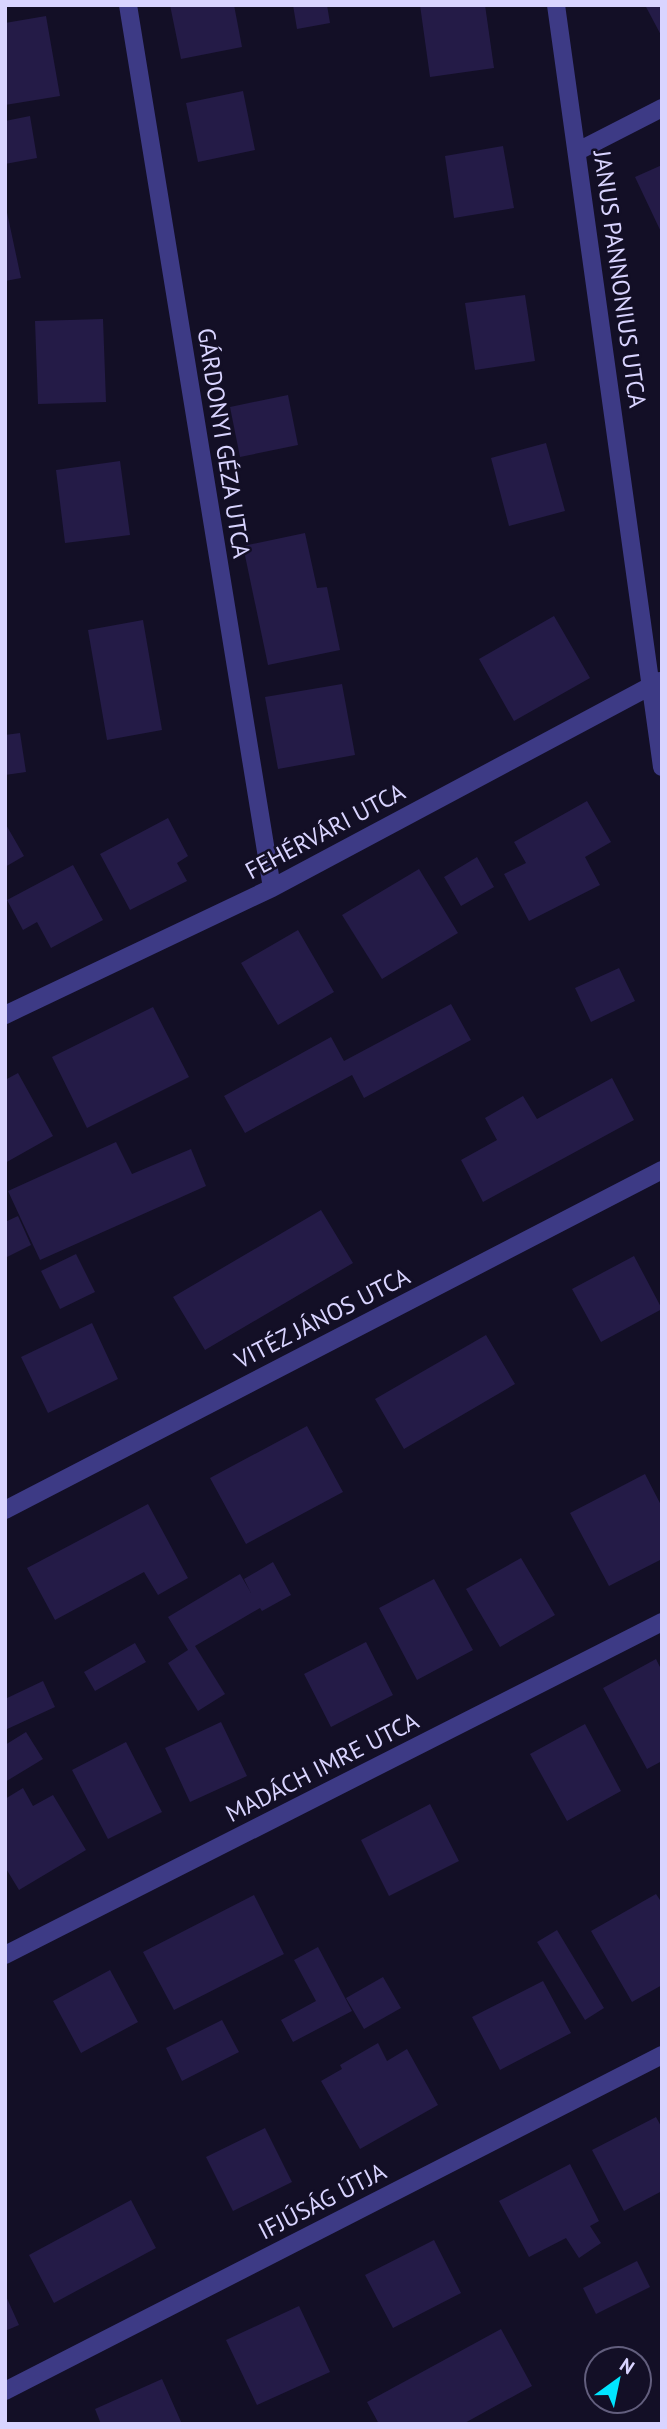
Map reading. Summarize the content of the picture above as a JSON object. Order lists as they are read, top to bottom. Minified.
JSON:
{"streets":{"street":["JANUS PANNONIUS UTCA","GÁRDONYI GÉZA UTCA","FEHÉRVÁRI UTCA","VITÉZ JÁNOS UTCA","MADÁCH IMRE UTCA","IFJÚSÁG ÚTJA"]},"crossings":[["JANUS PANNONIUS UTCA","FEHÉRVÁRI UTCA"],["GÁRDONYI GÉZA UTCA","FEHÉRVÁRI UTCA"]],"north":"top right"}
